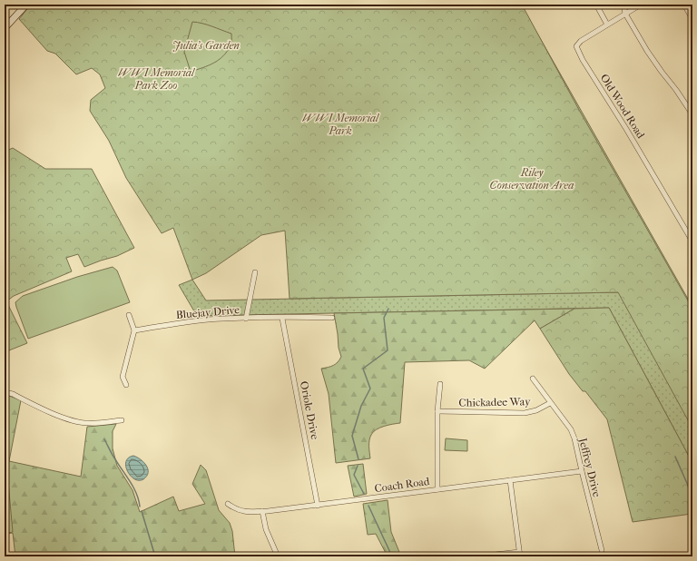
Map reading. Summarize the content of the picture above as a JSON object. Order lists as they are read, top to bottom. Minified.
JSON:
{"streets":{"street":["Old Wood Road","Bluejay Drive","Chickadee Way","Oriole Drive","Jeffrey Drive","Coach Road"]},"crossings":[["Bluejay Drive","Oriole Drive"],["Chickadee Way","Jeffrey Drive"],["Oriole Drive","Coach Road"],["Jeffrey Drive","Coach Road"]],"parks":["Julia's Garden","WWI Memorial Park Zoo","WWI Memorial Park","Riley Conservation Area"]}
